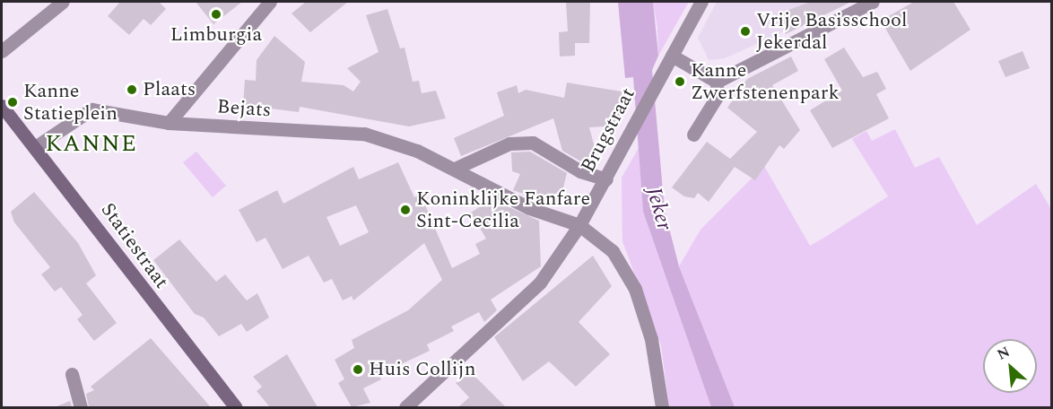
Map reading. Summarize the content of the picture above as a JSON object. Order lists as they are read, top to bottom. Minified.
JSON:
{"streets":{"main road":["Statiestraat"],"street":["Bejats","Brugstraat"]},"crossings":[["Bejats","Brugstraat"],["Bejats","Statiestraat"]],"districts":["KANNE"],"water":["Jeker"],"places":["Limburgia","Vrije Basisschool Jekerdal","Kanne Zwerfstenenpark","Plaats","Kanne Statieplein","Koninklijke Fanfare Sint-Cecilia","Huis Collijn"],"north":"top left"}
